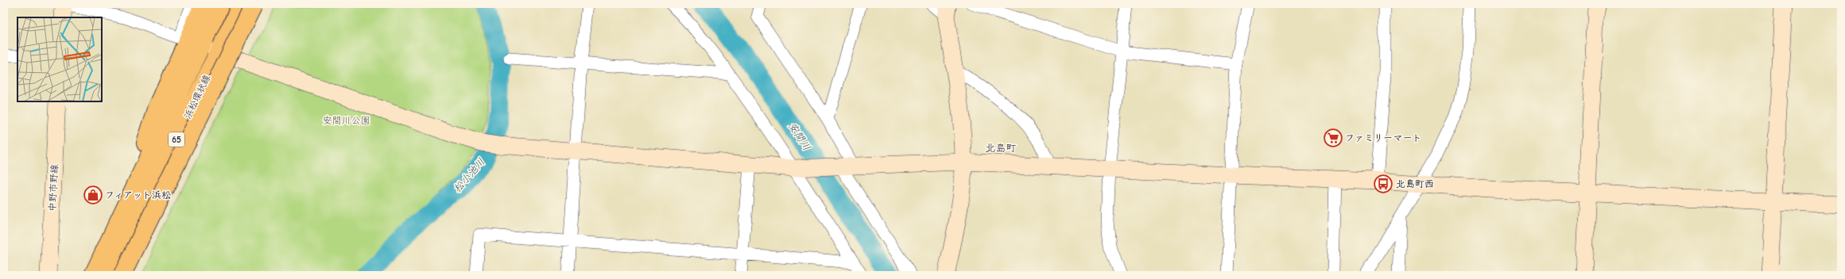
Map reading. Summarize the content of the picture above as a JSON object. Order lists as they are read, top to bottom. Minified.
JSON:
{"streets":{"main road":["浜松環状線","65"],"street":["中野市野線"]},"districts":["北島町"],"water":["安間川","松小池川"],"parks":["安間川公園"],"places":{"supermarket":["ファミリーマート"],"bus stop":["北島町西"],"shop":["フィアット浜松"]}}
